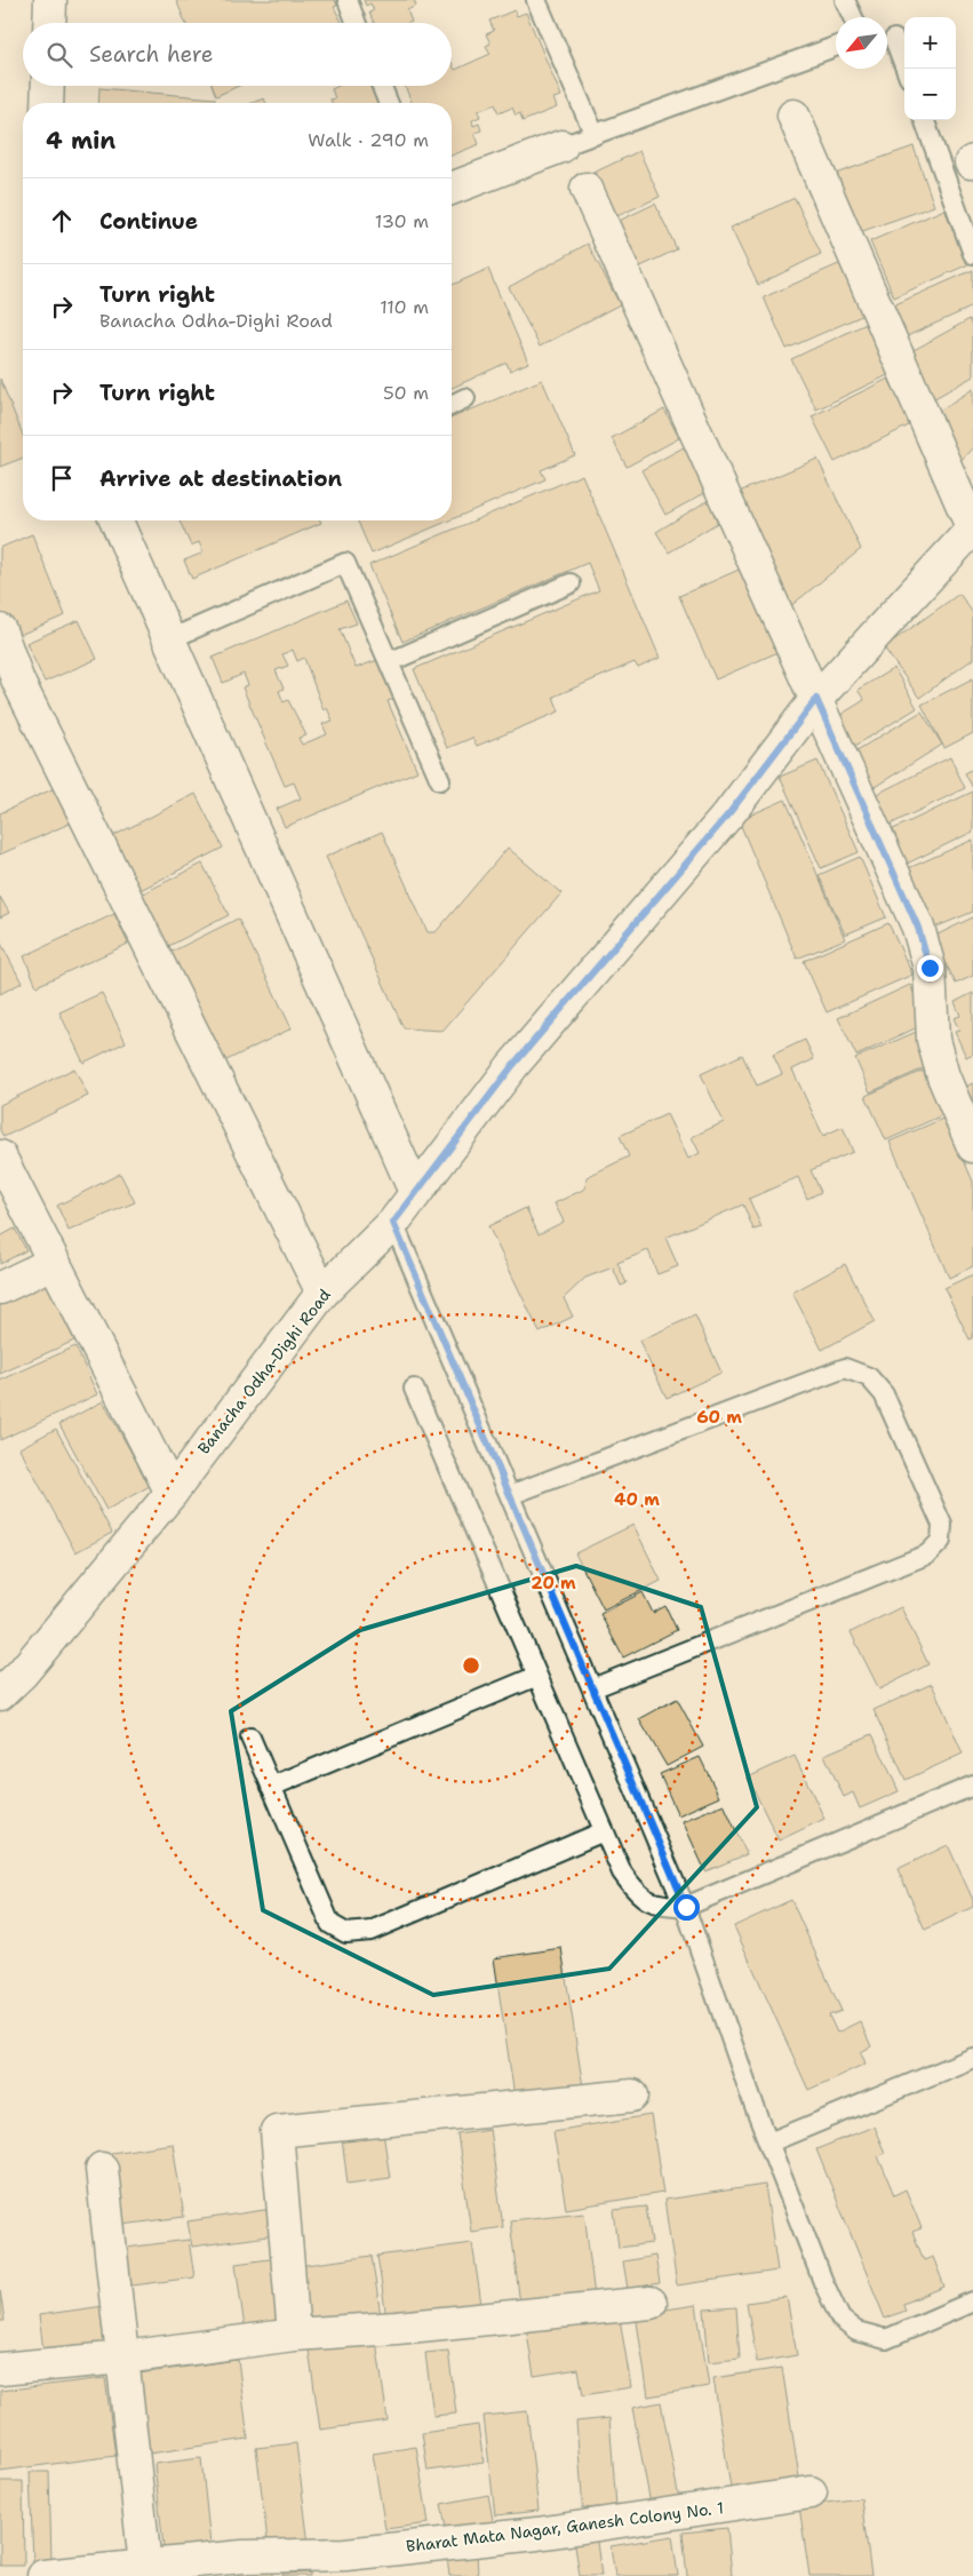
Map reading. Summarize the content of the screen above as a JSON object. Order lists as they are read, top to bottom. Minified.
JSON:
{"streets":{"street":["Banacha Odha-Dighi Road","Bharat Mata Nagar, Ganesh Colony No. 1"]},"north":"bottom left","page":{"map_buttons":["+","−"],"search":"Search here","heading":["4 min","Walk · 290 m"],"list":[["Continue","130 m"],["Turn right","Banacha Odha-Dighi Road","110 m"],["Turn right","50 m"],"Arrive at destination"]},"rings":["60 m","40 m","20 m"]}
